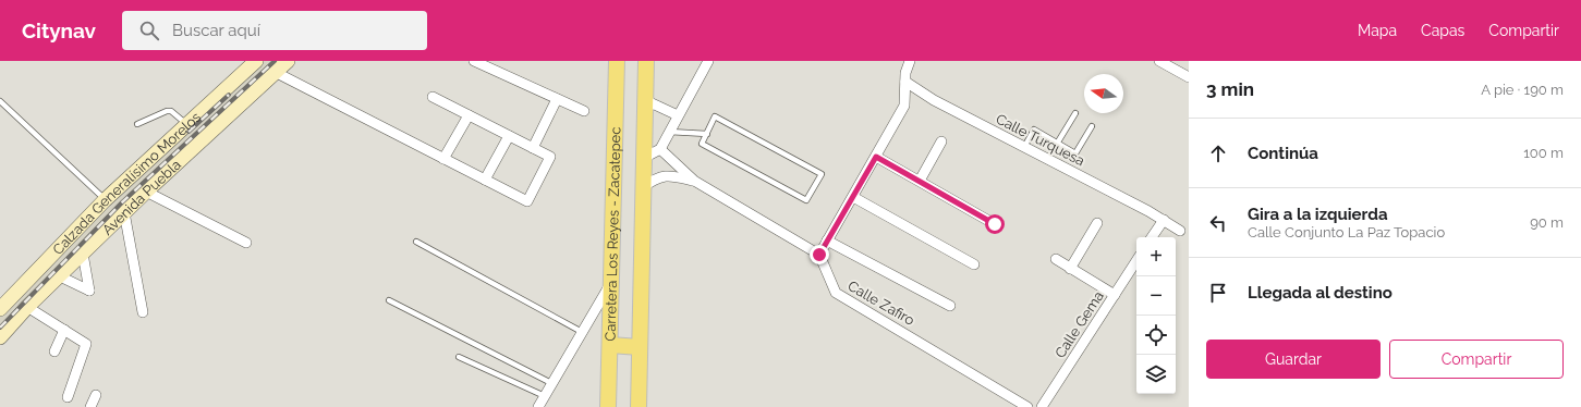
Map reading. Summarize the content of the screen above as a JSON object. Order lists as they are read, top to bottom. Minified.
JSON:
{"streets":{"main road":["Calzada Generalísimo Morelos","Avenida Puebla","Carretera Los Reyes - Zacatepec"],"street":["Calle Turquesa","Calle Zafiro","Calle Gema"]},"north":"left","page":{"header":"Citynav","search":"Buscar aquí","nav":["Mapa","Capas","Compartir"],"heading":["3 min","A pie · 190 m"],"list":[["Continúa","100 m"],["Gira a la izquierda","Calle Conjunto La Paz Topacio","90 m"],"Llegada al destino"],"map_buttons":["+","−"],"buttons":["Guardar","Compartir"]}}
